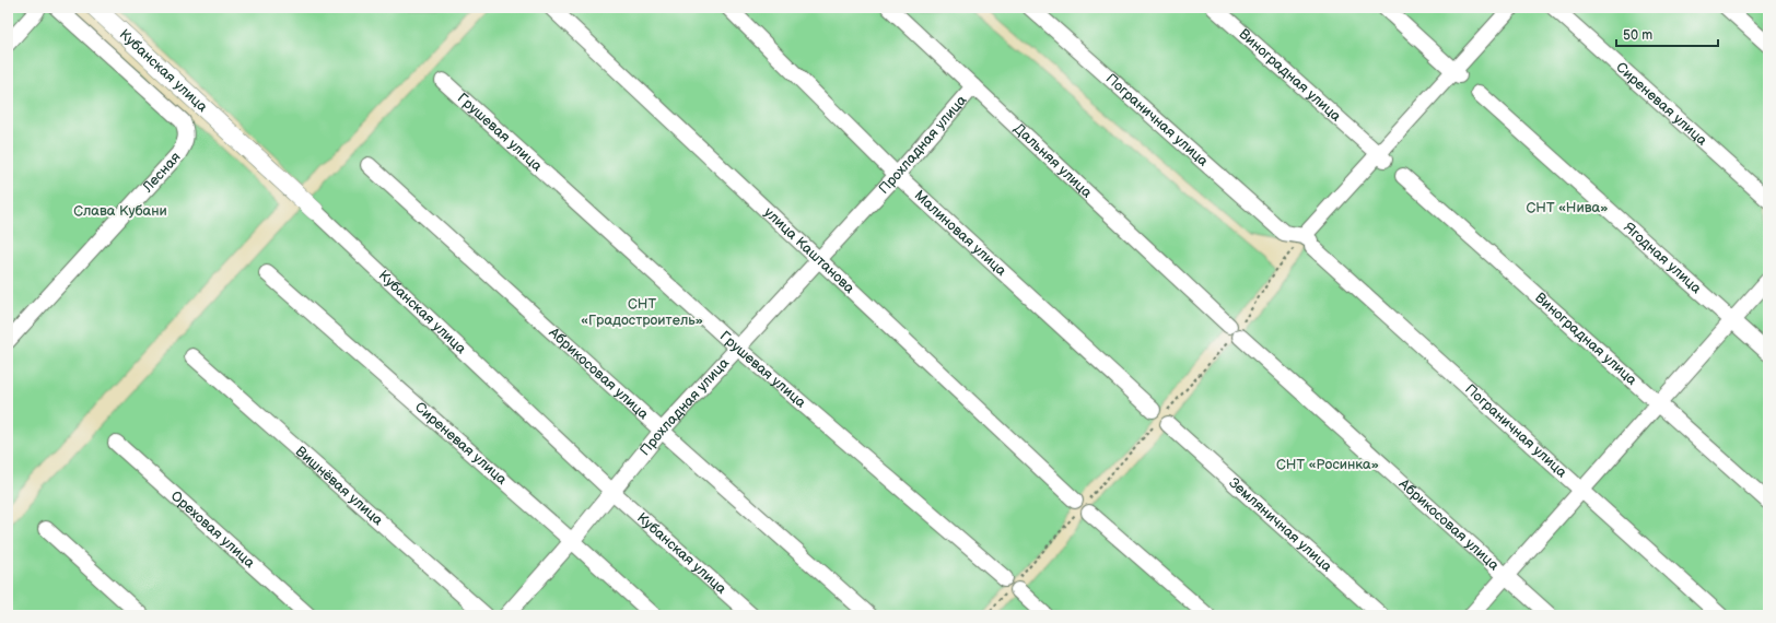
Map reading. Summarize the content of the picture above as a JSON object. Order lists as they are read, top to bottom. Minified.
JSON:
{"streets":{"street":["Кубанская улица","Виноградная улица","Сиреневая улица","Пограничная улица","Грушевая улица","Прохладная улица","Дальняя улица","Лесная","Малиновая улица","улица Каштанова","Ягодная улица","Абрикосовая улица","Вишнёвая улица","Земляничная улица","Ореховая улица"]},"crossings":[["Кубанская улица","Прохладная улица"],["Сиреневая улица","Прохладная улица"],["Грушевая улица","Прохладная улица"],["Прохладная улица","Дальняя улица"],["Прохладная улица","Малиновая улица"],["Прохладная улица","улица Каштанова"],["Прохладная улица","Абрикосовая улица"],["Дальняя улица","Абрикосовая улица"],["Малиновая улица","Земляничная улица"]],"parks":["СНТ «Нива»","Слава Кубани","СНТ «Градостроитель»","СНТ «Росинка»"],"scale_bar":"50 m"}
